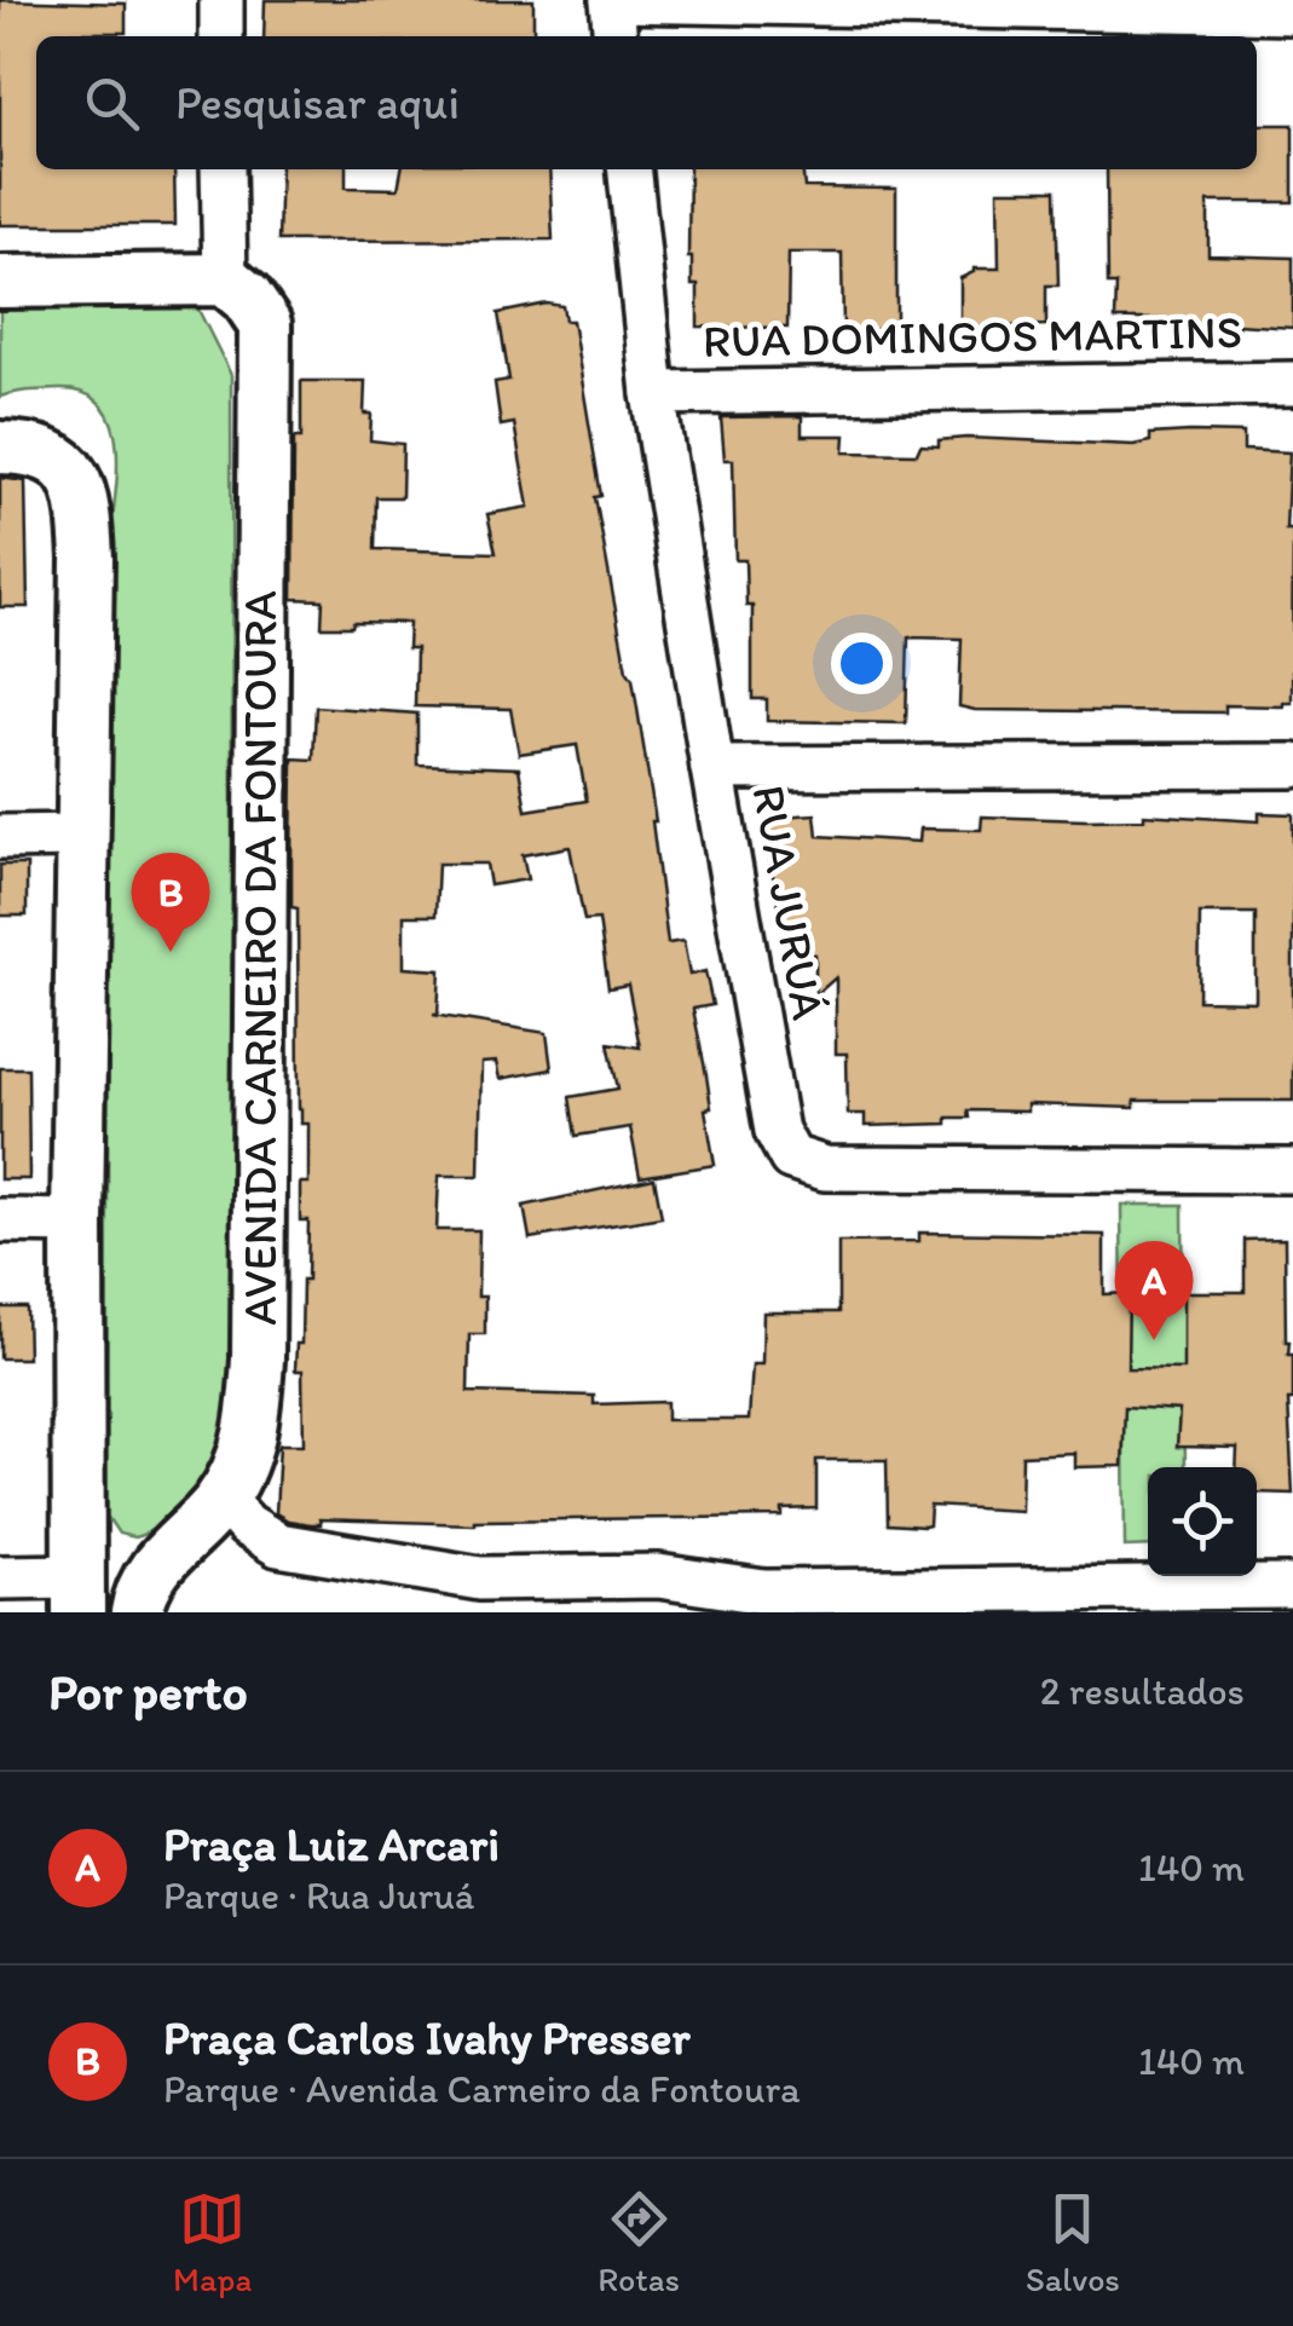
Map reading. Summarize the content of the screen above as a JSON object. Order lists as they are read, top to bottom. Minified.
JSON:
{"streets":{"main road":["AVENIDA CARNEIRO DA FONTOURA"],"street":["RUA DOMINGOS MARTINS","RUA JURUÁ"]},"crossings":[["RUA DOMINGOS MARTINS","RUA JURUÁ"]],"page":{"search":"Pesquisar aqui","pins":["B","A"],"heading":["Por perto","2 resultados"],"list":[{"mark":"A","name":"Praça Luiz Arcari","note":"Parque · Rua Juruá","value":"140 m"},{"mark":"B","name":"Praça Carlos Ivahy Presser","note":"Parque · Avenida Carneiro da Fontoura","value":"140 m"}],"nav":["Mapa","Rotas","Salvos"]}}
